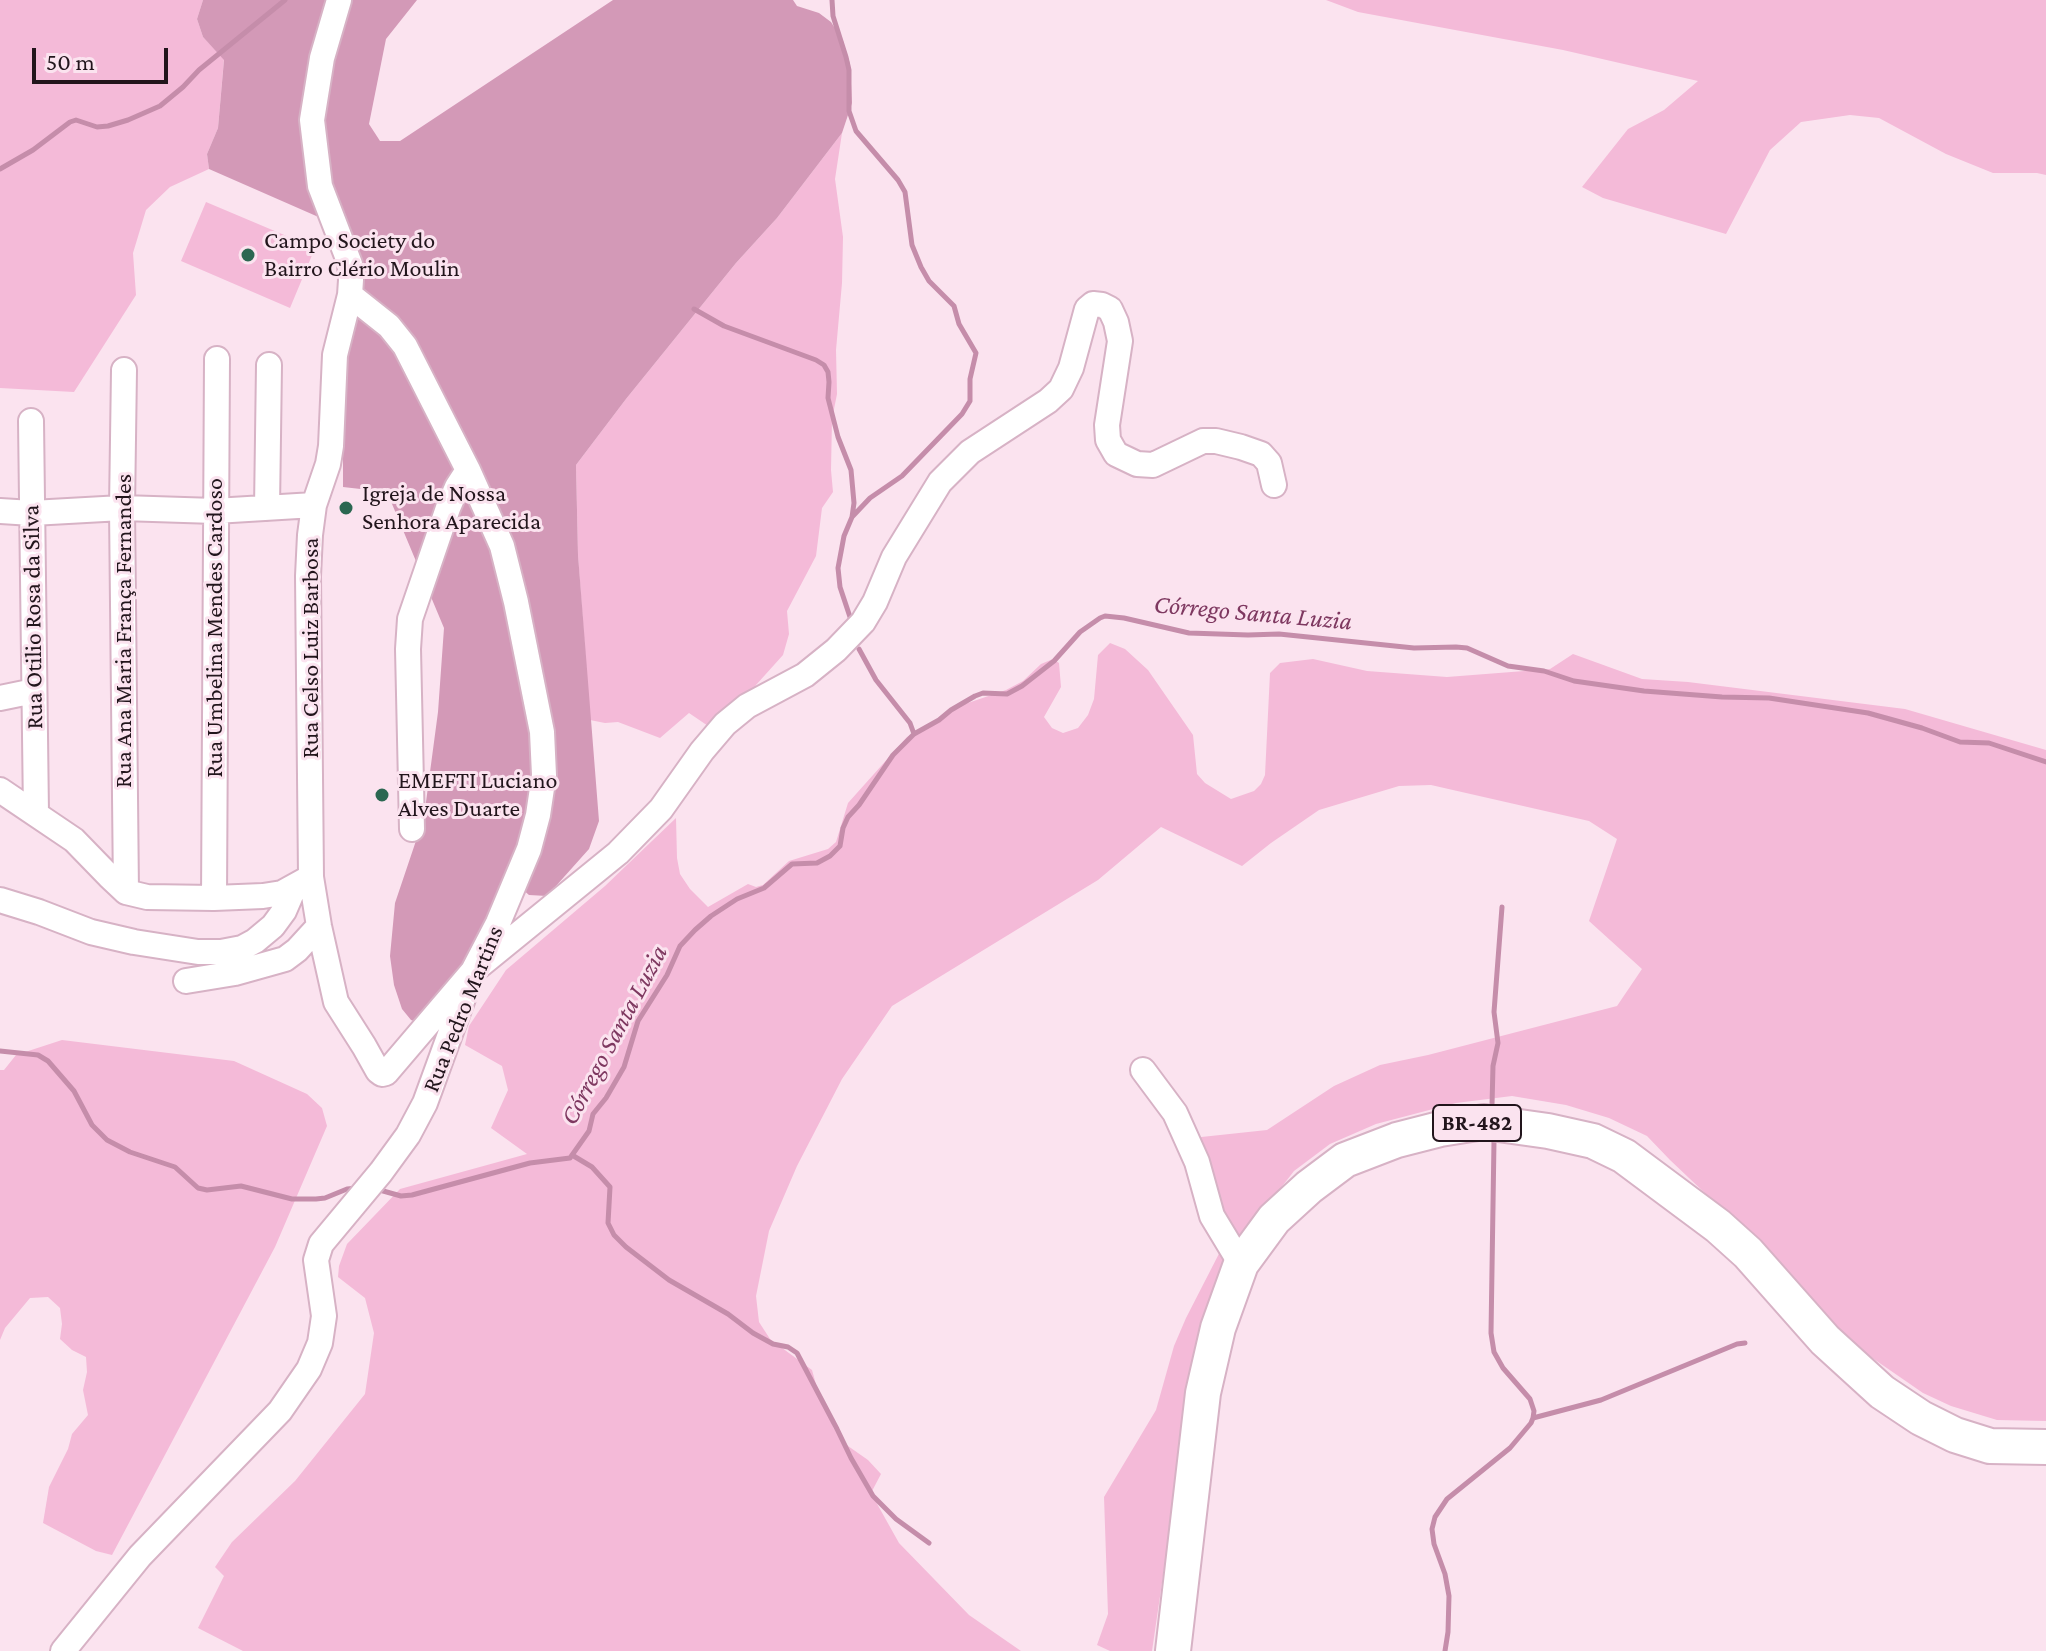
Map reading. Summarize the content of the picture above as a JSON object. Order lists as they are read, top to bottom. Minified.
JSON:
{"streets":{"highway":["BR-482"],"street":["Rua Otilio Rosa da Silva","Rua Umbelina Mendes Cardoso","Rua Ana Maria França Fernandes","Rua Celso Luiz Barbosa","Rua Pedro Martins"]},"crossings":[["Rua Celso Luiz Barbosa","Rua Pedro Martins"]],"water":["Córrego Santa Luzia"],"places":["Campo Society do Bairro Clério Moulin","Igreja de Nossa Senhora Aparecida","EMEFTI Luciano Alves Duarte"],"scale_bar":"50 m"}
